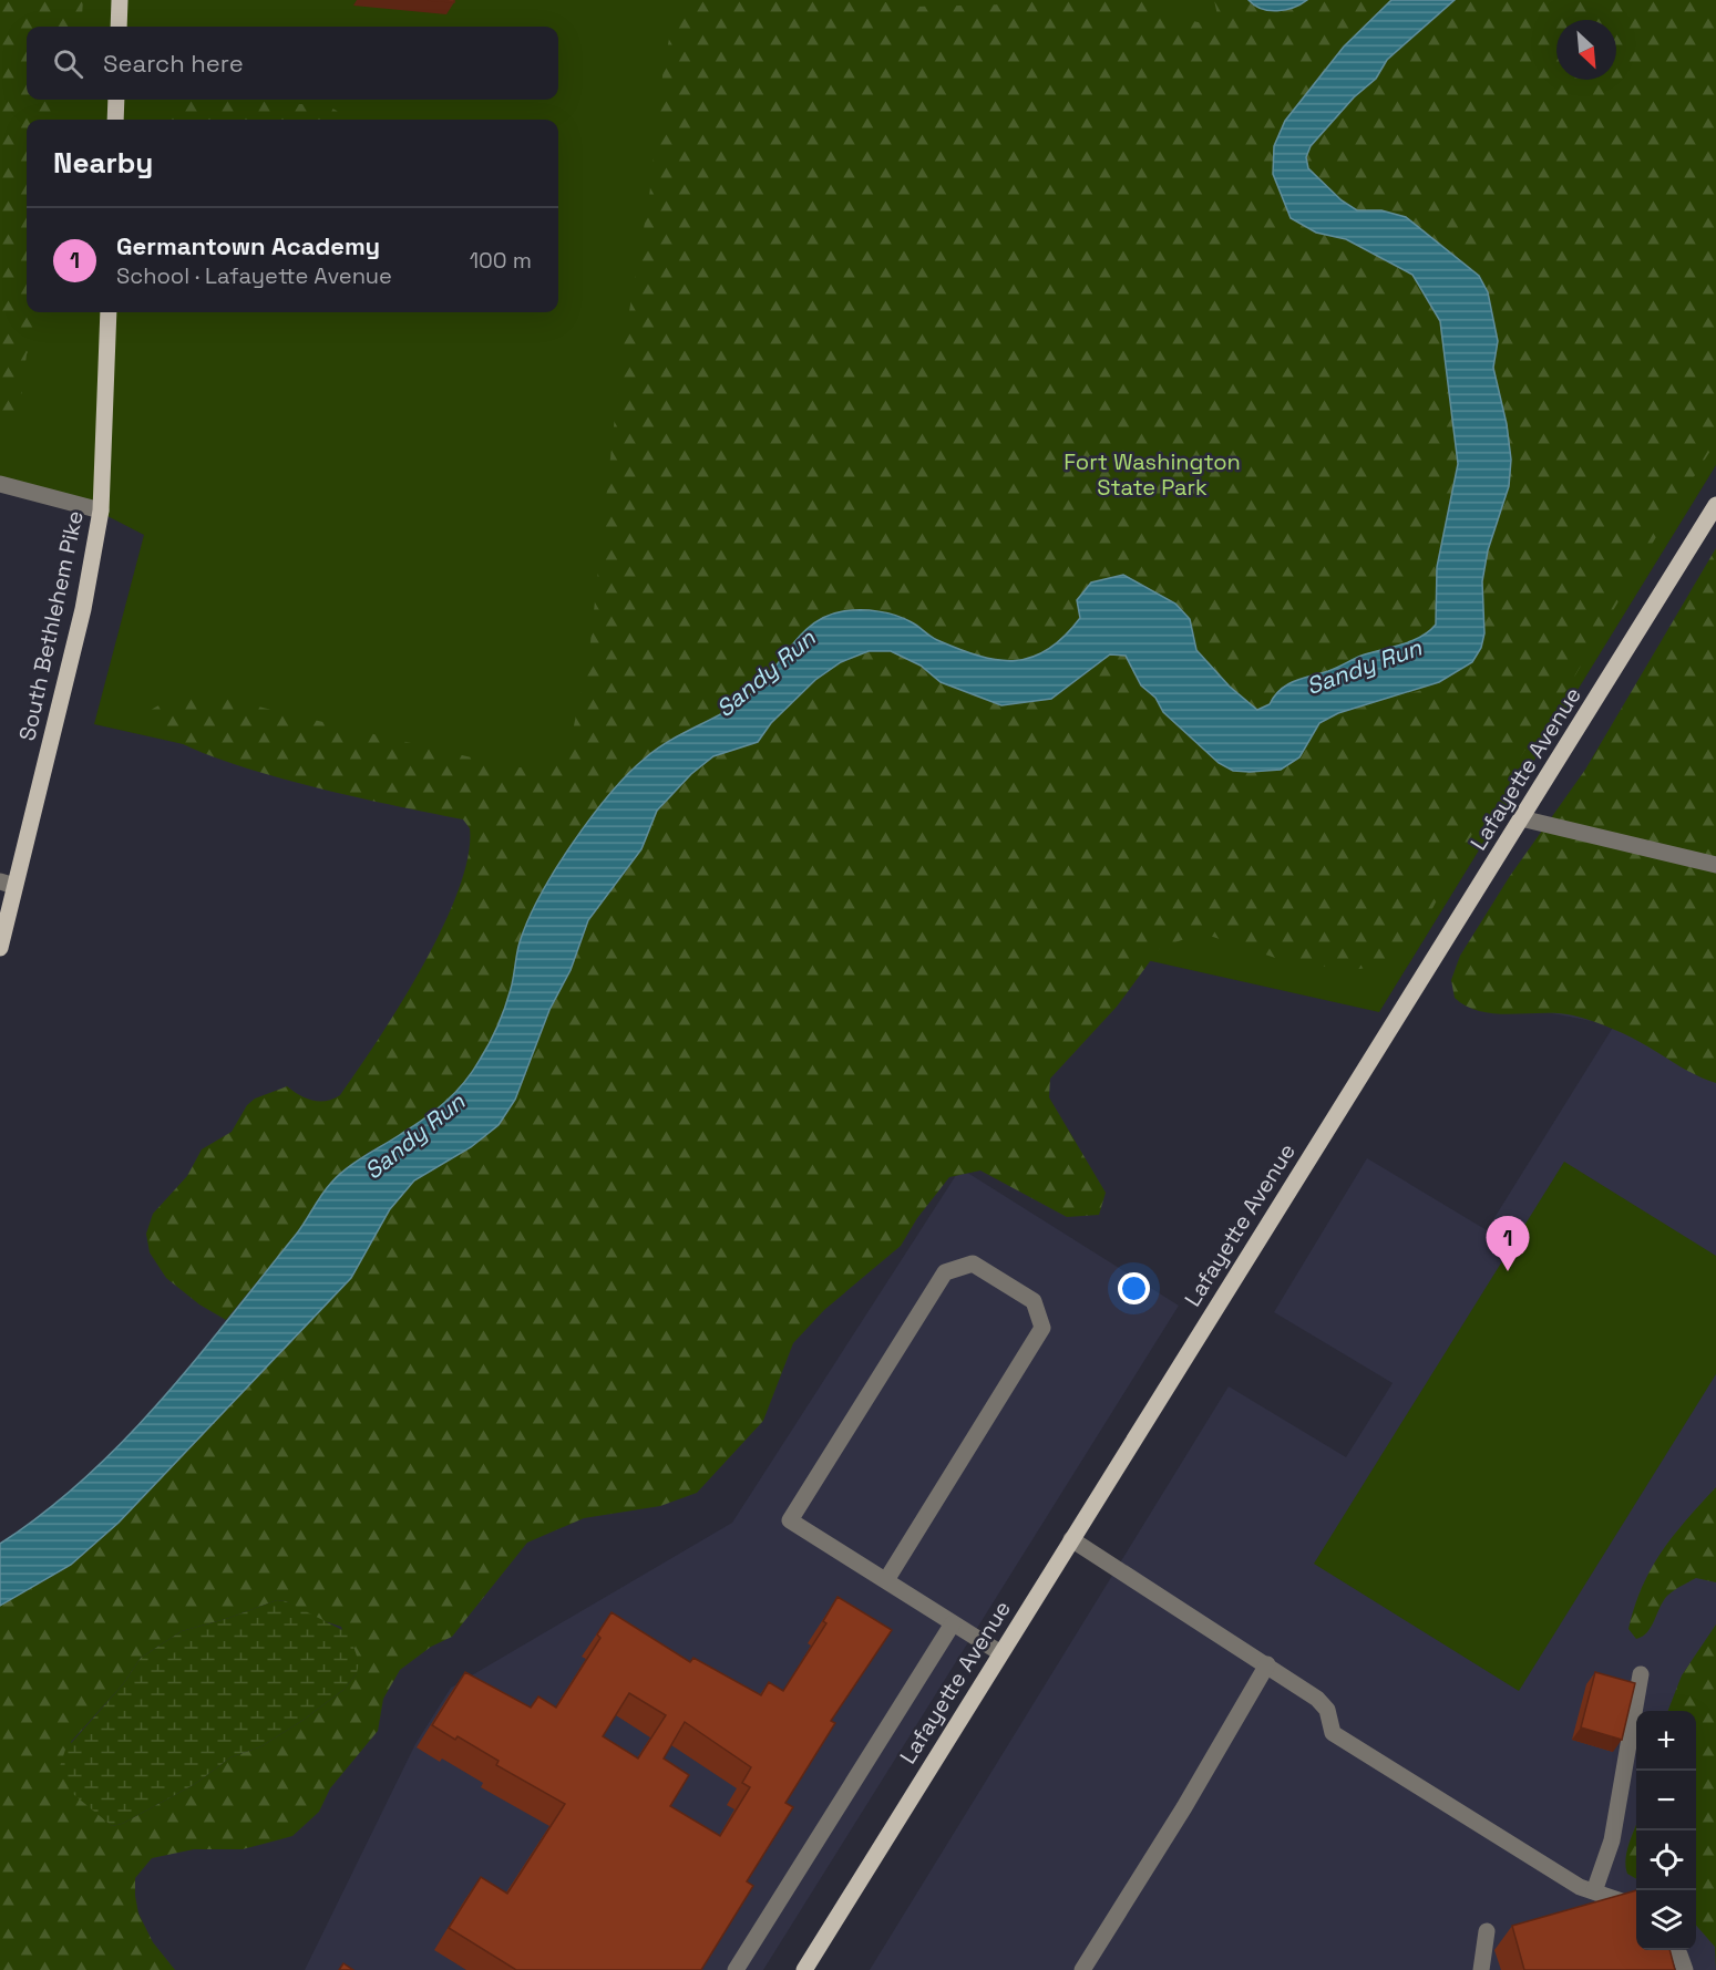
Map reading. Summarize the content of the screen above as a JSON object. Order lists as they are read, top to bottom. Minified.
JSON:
{"streets":{"main road":["South Bethlehem Pike","Lafayette Avenue"]},"water":["Sandy Run"],"parks":["Fort Washington State Park"],"north":"bottom right","page":{"search":"Search here","heading":"Nearby","list":[{"mark":"1","name":"Germantown Academy","note":"School · Lafayette Avenue","value":"100 m"}],"pins":"1","map_buttons":["+","−"]}}
